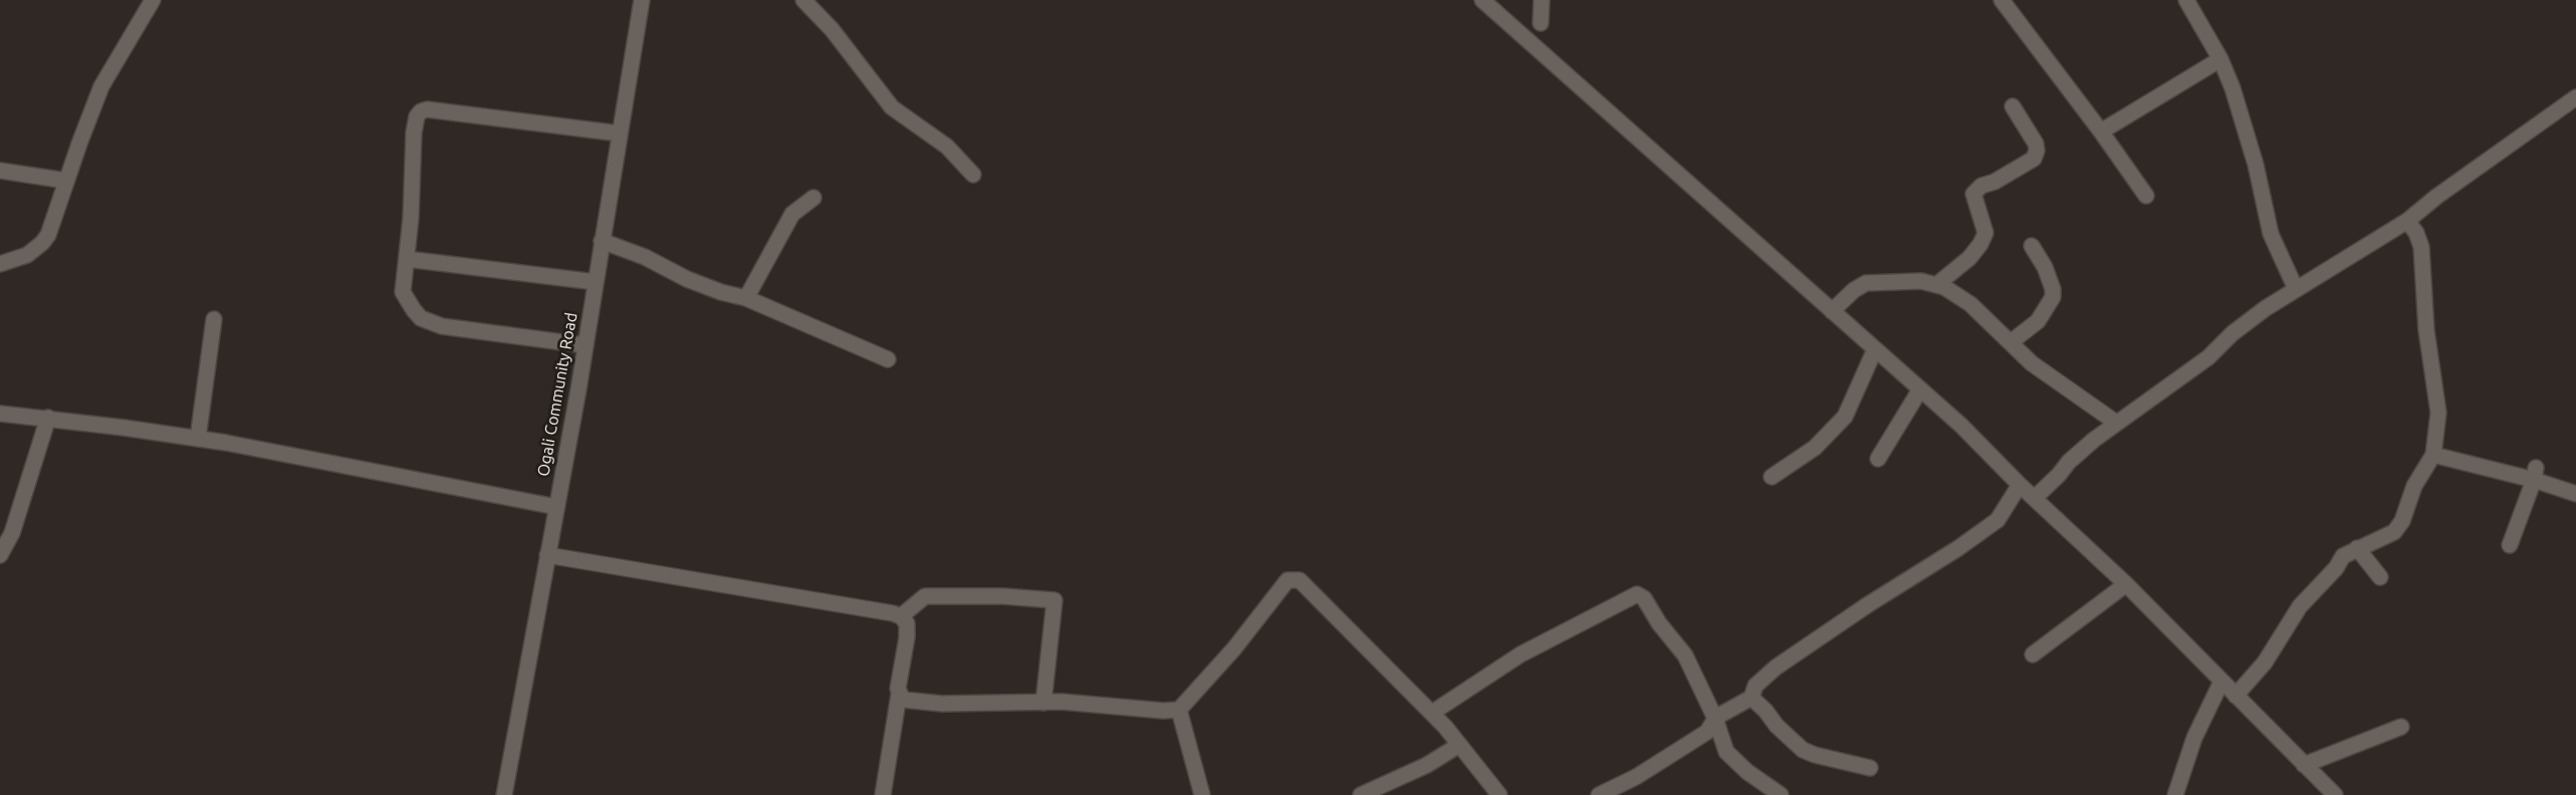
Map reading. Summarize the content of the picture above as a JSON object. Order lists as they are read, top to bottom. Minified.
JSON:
{"streets":{"street":["Ogali Community Road"]}}
